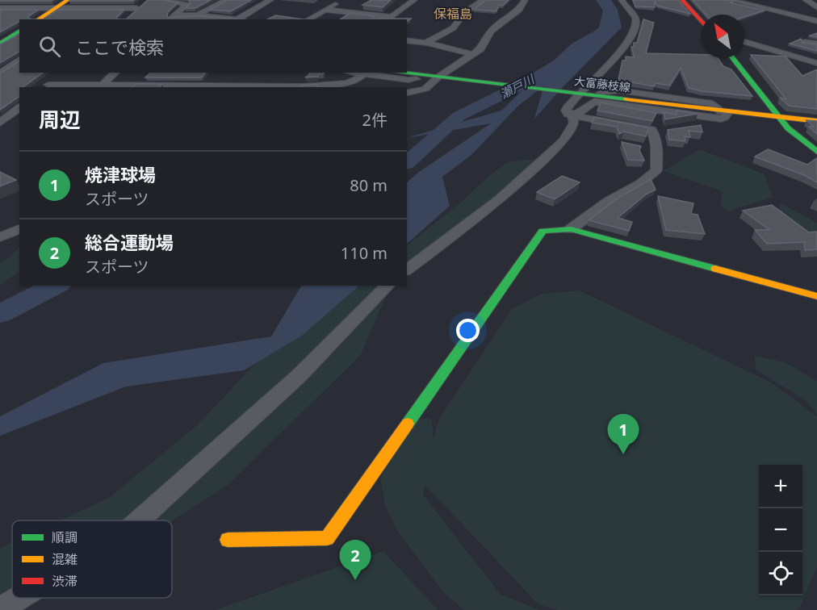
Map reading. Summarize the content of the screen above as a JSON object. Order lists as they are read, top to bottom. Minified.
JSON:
{"streets":{"street":["大富藤枝線"]},"districts":["保福島"],"water":["瀬戸川"],"legend":["順調","混雑","渋滞"],"north":"top left","page":{"search":"ここで検索","heading":["周辺","2件"],"list":[{"mark":"1","name":"焼津球場","note":"スポーツ","value":"80 m"},{"mark":"2","name":"総合運動場","note":"スポーツ","value":"110 m"}],"pins":["1","2"],"map_buttons":["+","−"]}}
